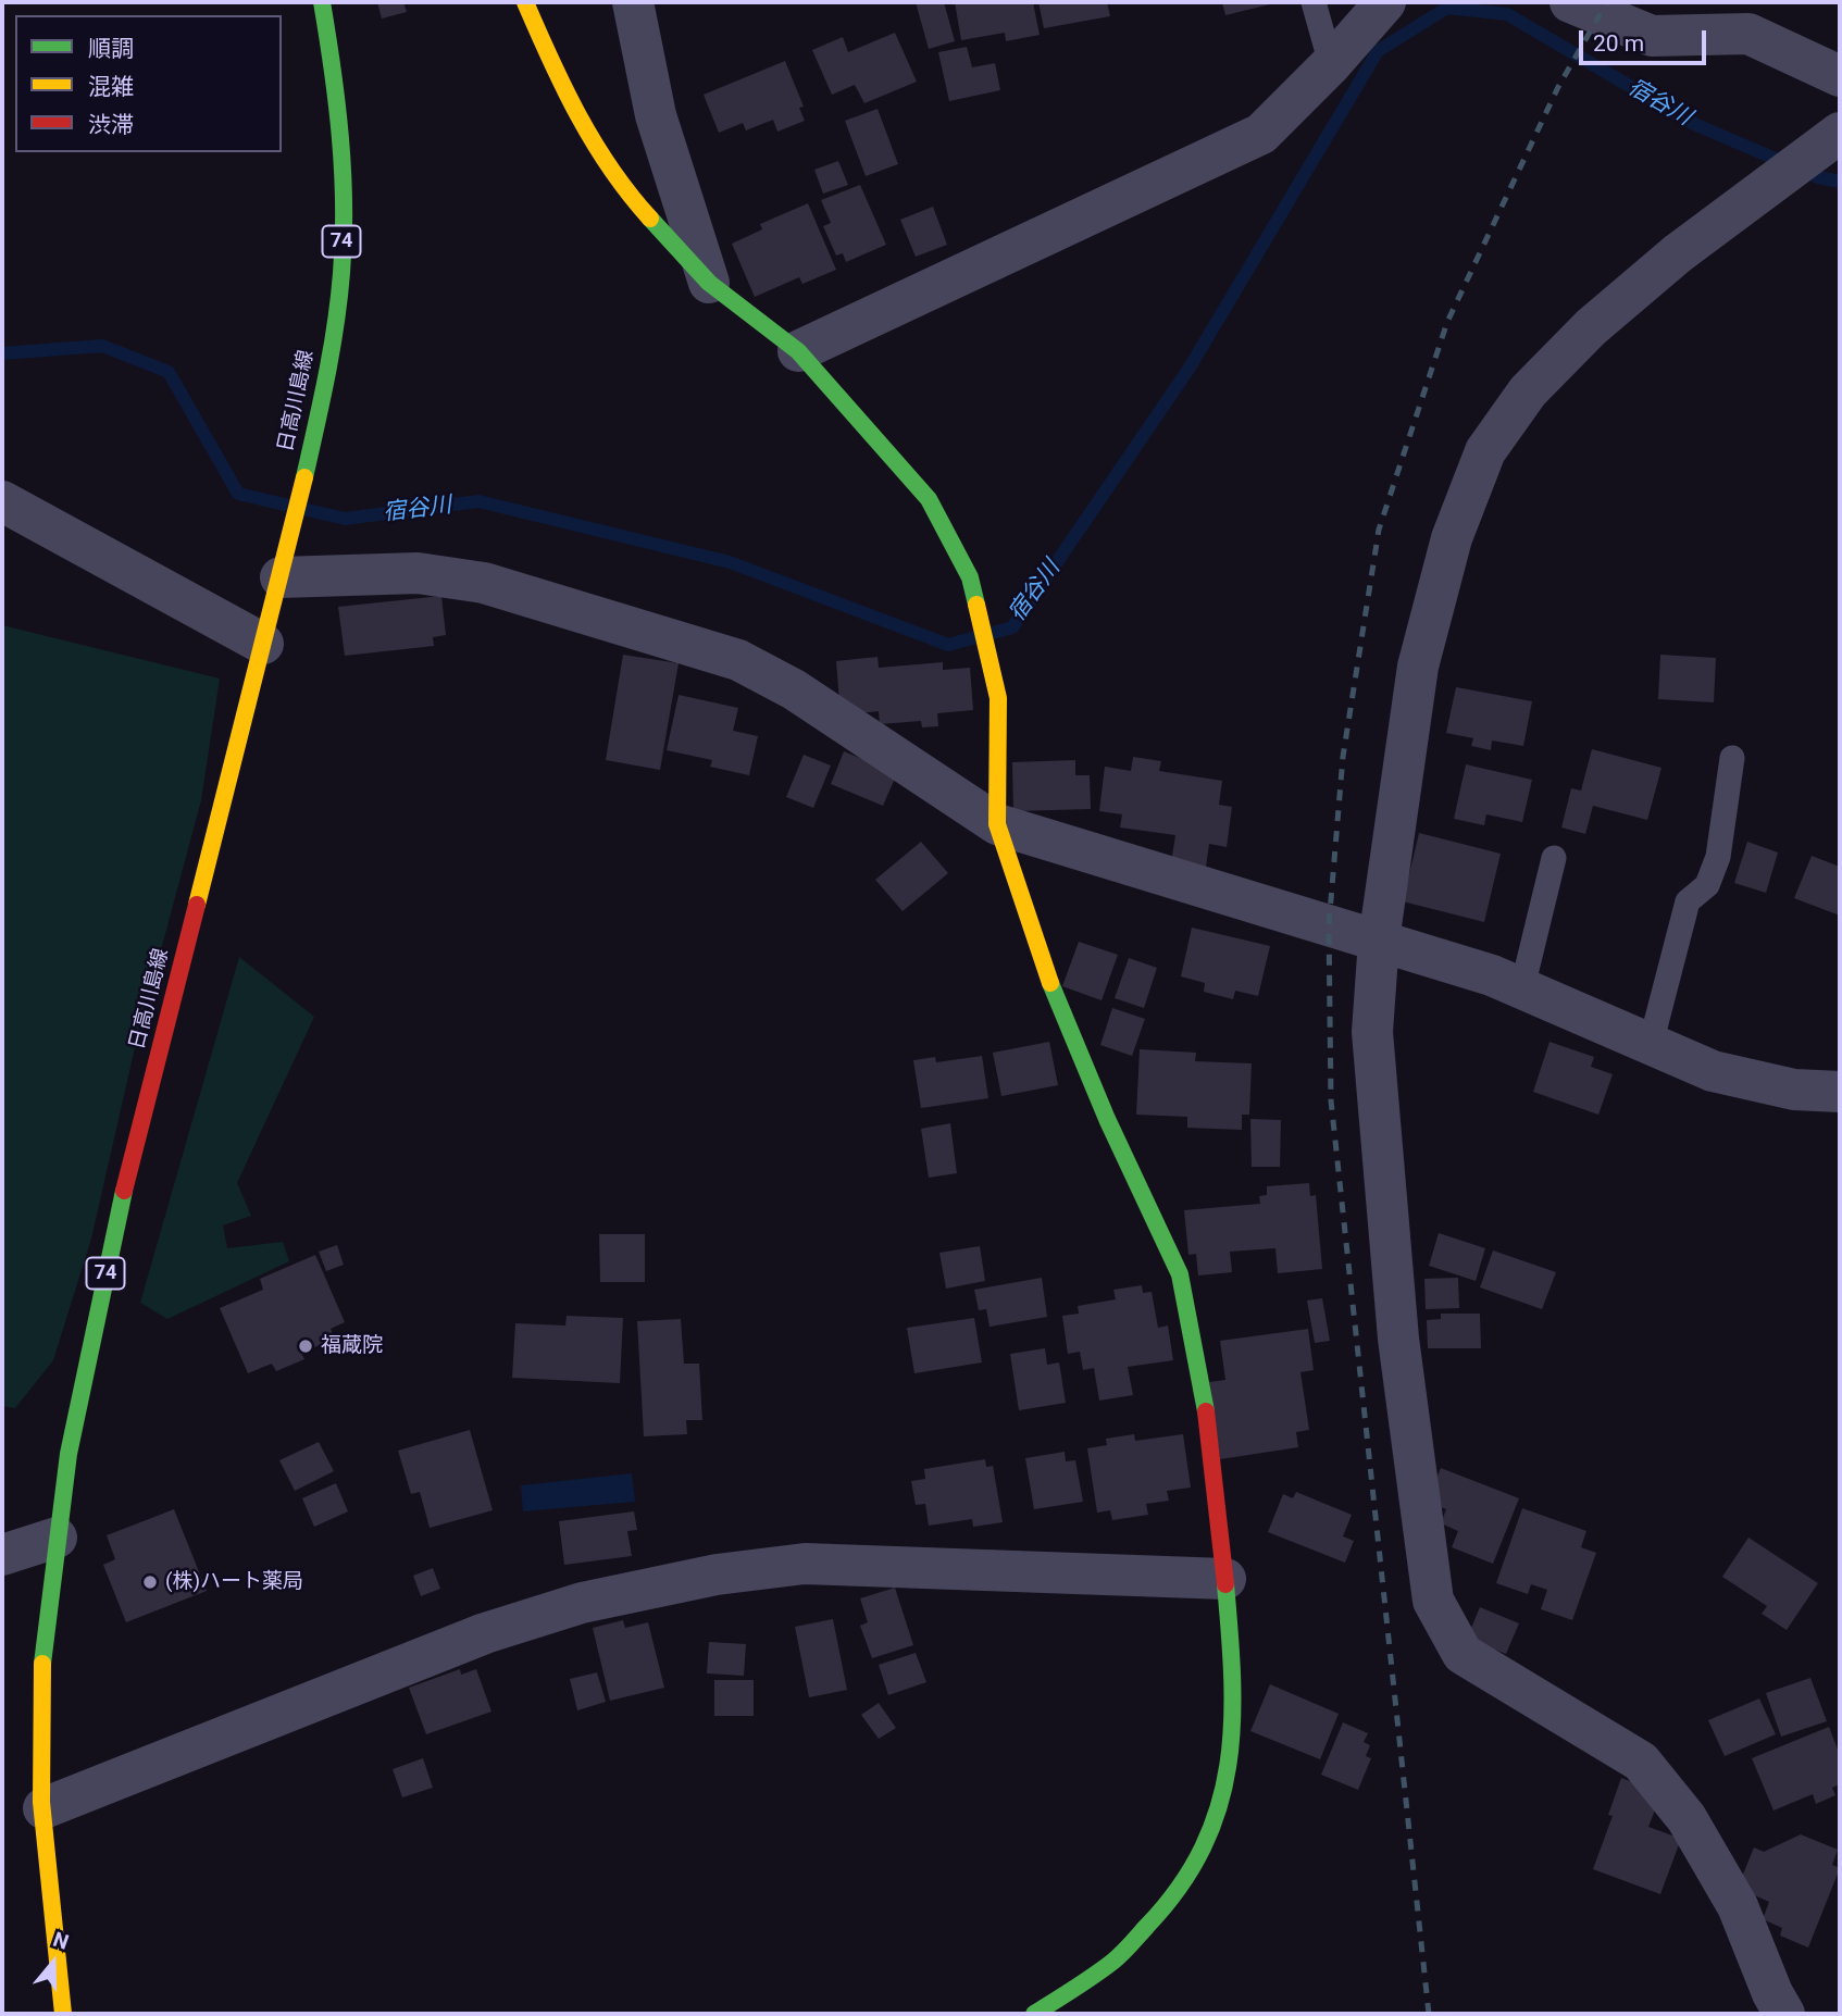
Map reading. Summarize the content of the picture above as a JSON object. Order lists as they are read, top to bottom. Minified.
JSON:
{"streets":{"street":["74","日高川島線"]},"water":["宿谷川"],"places":["福蔵院","(株)ハート薬局"],"legend":["順調","混雑","渋滞"],"scale_bar":"20 m","north":"top"}
